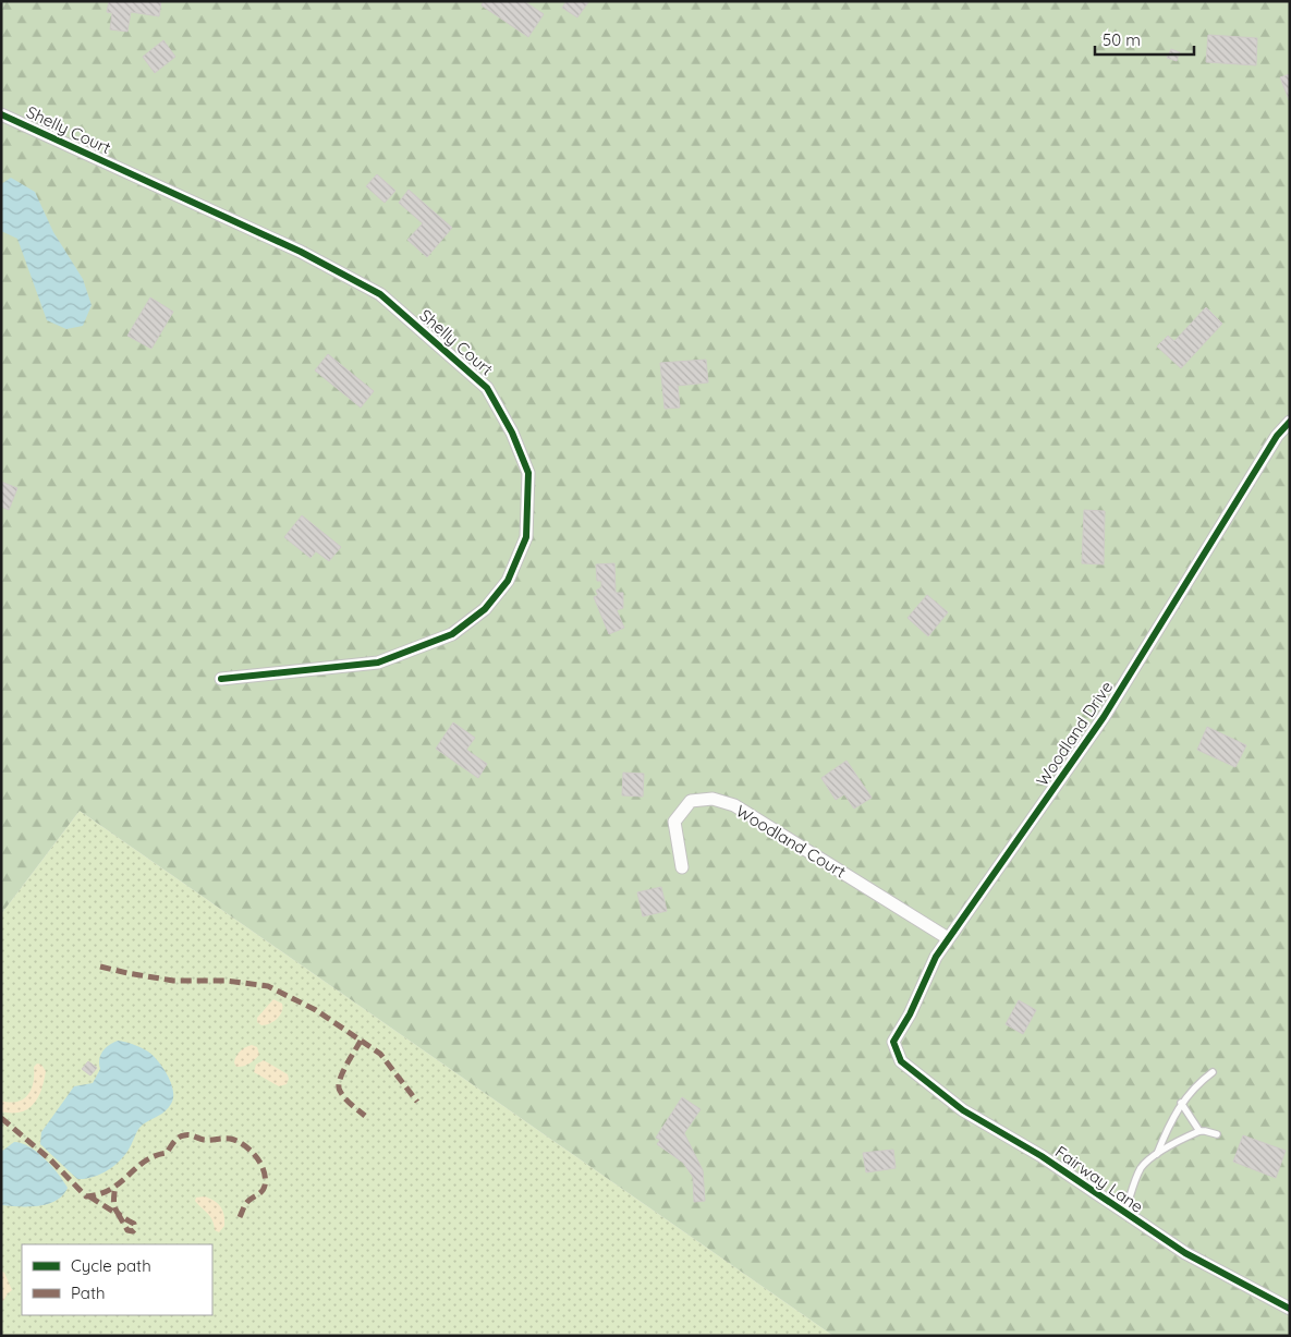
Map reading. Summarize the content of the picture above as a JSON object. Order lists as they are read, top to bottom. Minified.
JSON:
{"streets":{"street":["Shelly Court","Woodland Drive","Woodland Court","Fairway Lane"]},"crossings":[["Woodland Drive","Woodland Court"],["Woodland Drive","Fairway Lane"]],"legend":["Cycle path","Path"],"scale_bar":"50 m"}
